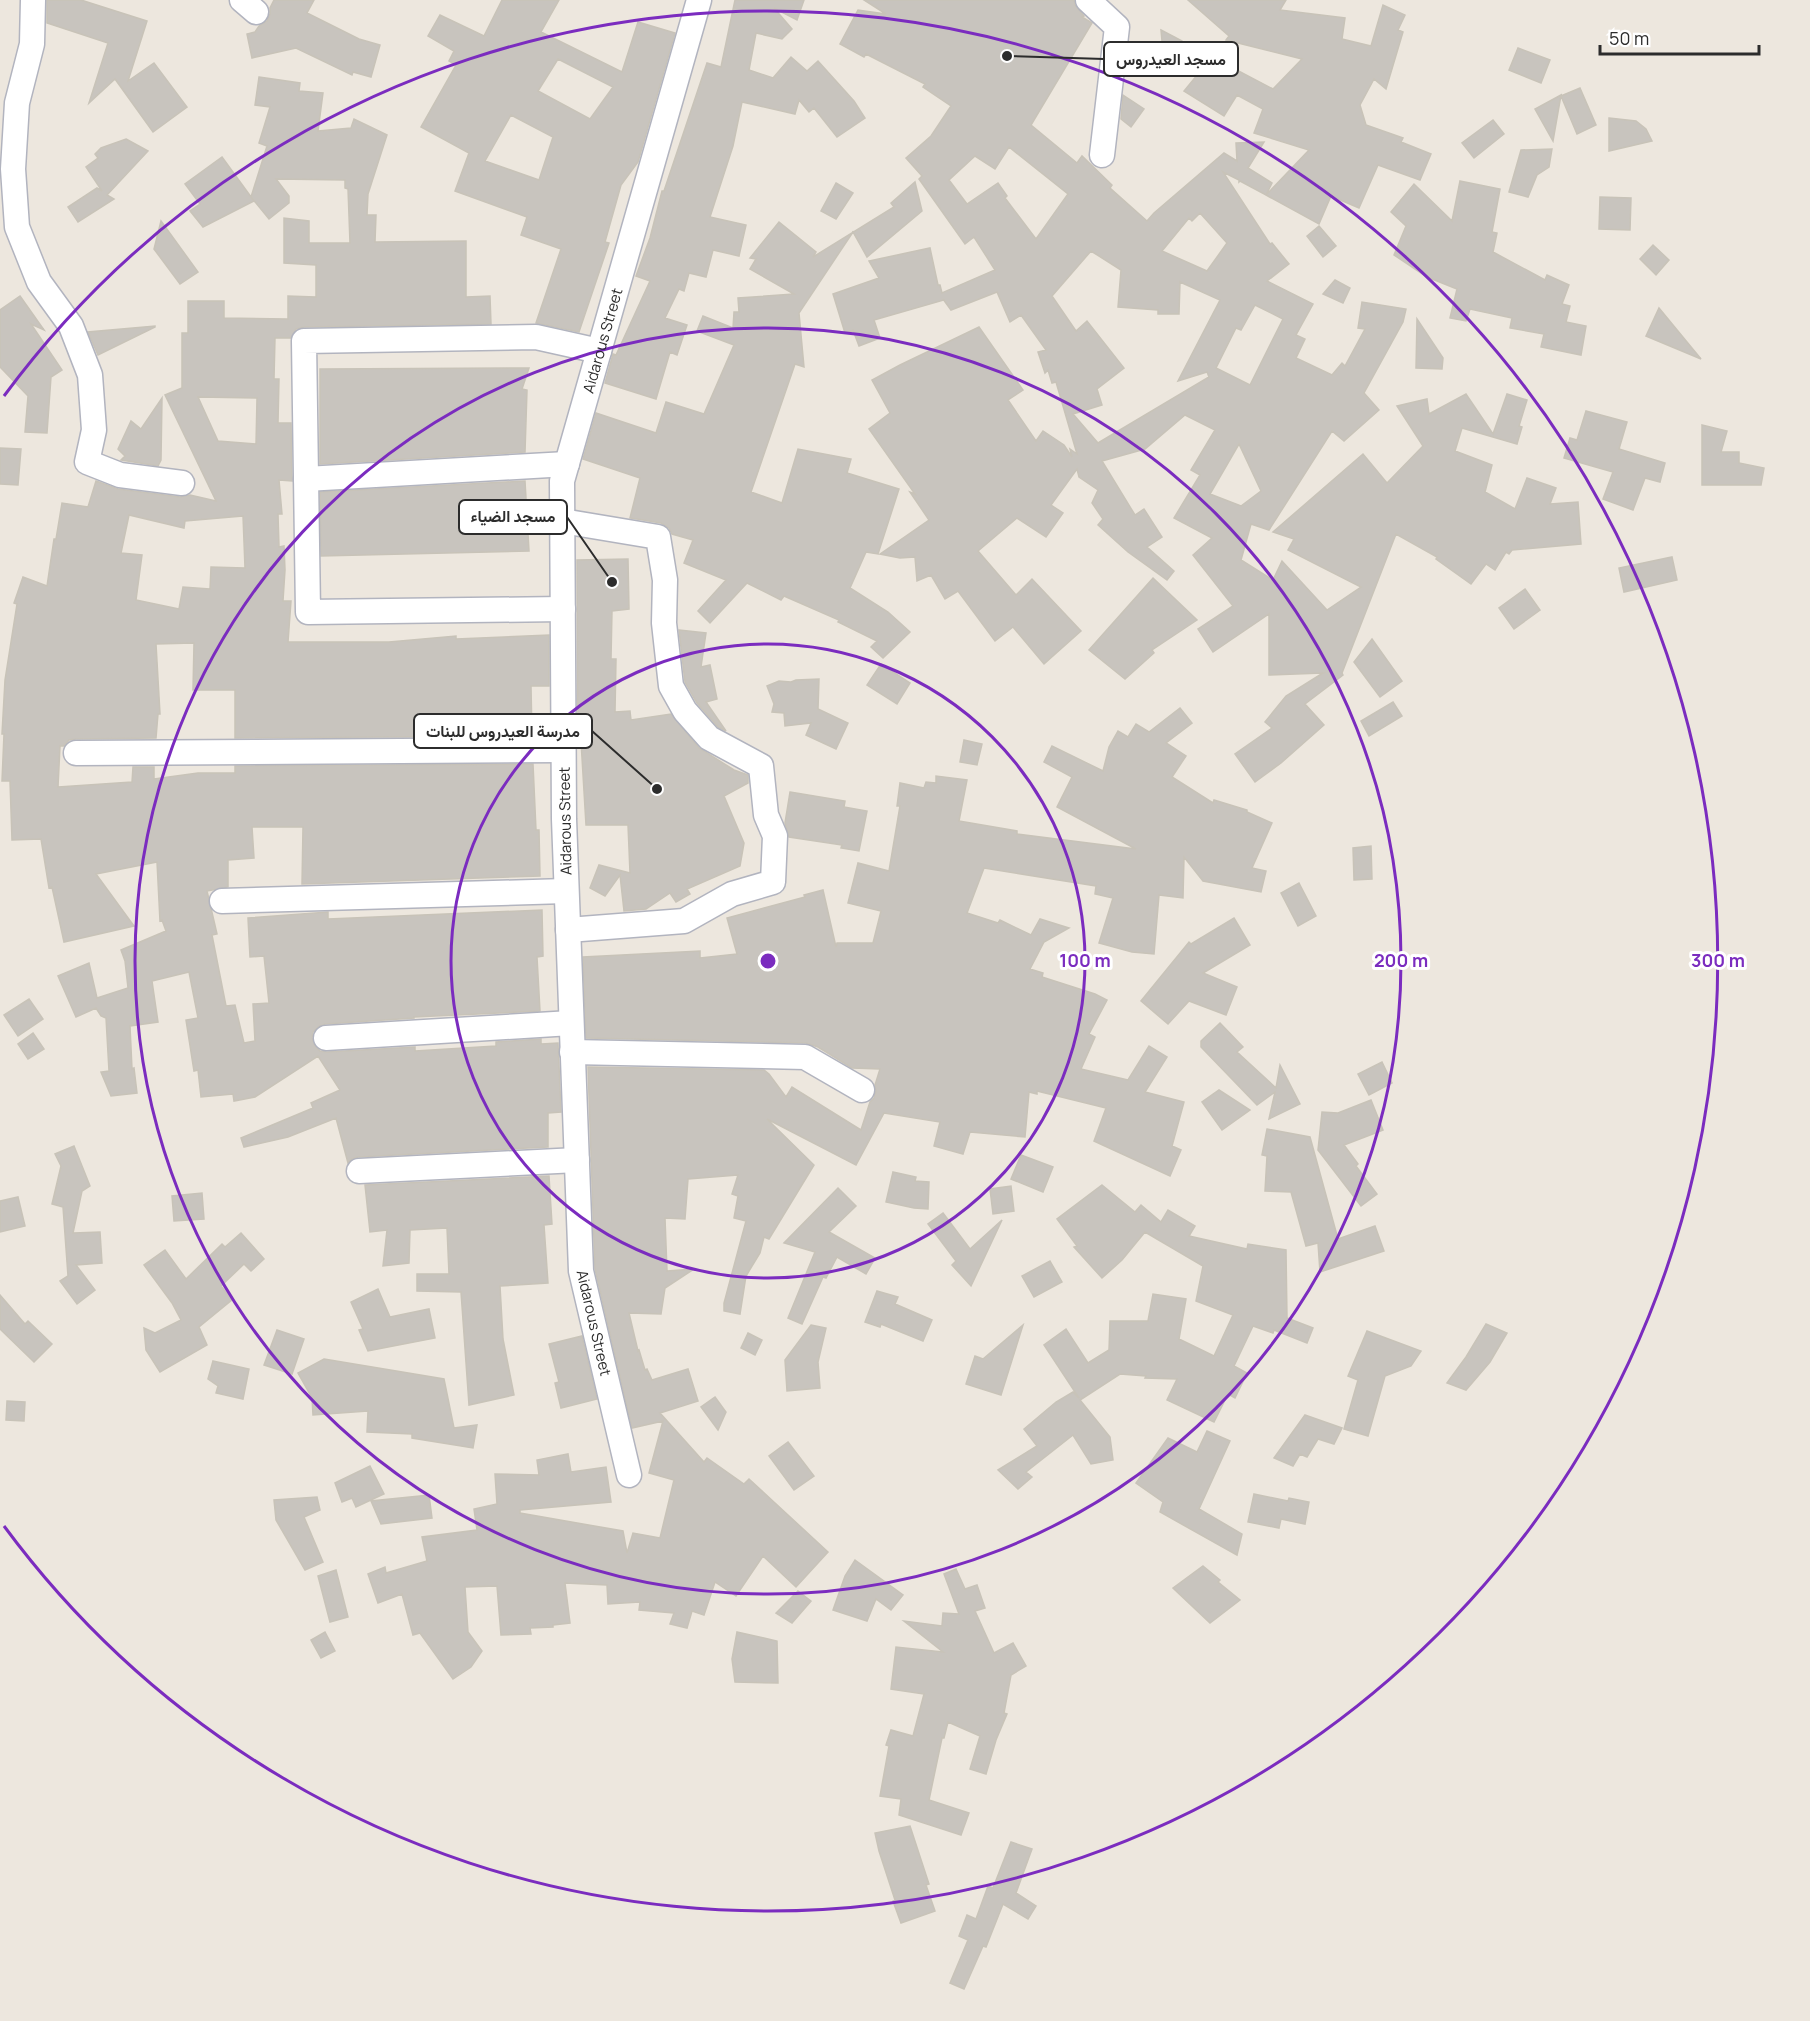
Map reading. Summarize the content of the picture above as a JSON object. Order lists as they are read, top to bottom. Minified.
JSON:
{"streets":{"street":["Aidarous Street"]},"places":["مسجد العيدروس","مسجد الضياء","مدرسة العيدروس للبنات"],"scale_bar":"50 m","rings":["100 m","200 m","300 m"]}
